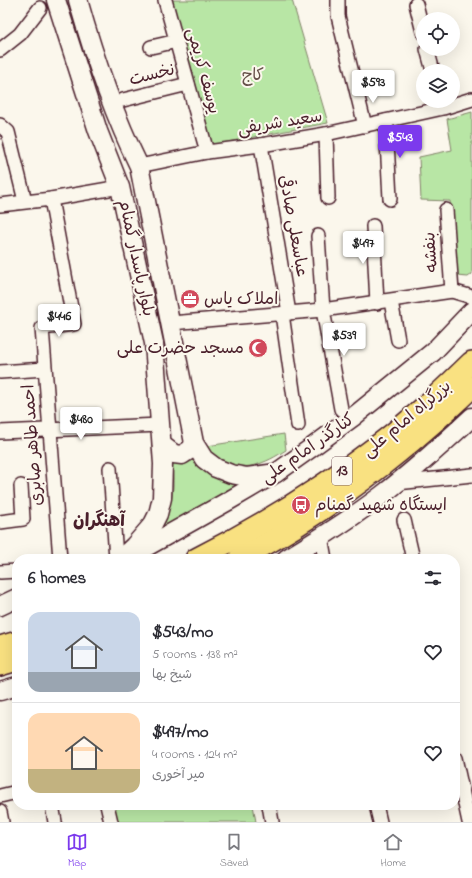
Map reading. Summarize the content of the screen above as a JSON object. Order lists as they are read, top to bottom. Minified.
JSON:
{"streets":{"highway":["بزرگراه امام علی","13"],"main road":["بلوار پاسدار گمنام","کنارگذر امام علی"],"street":["یوسف کریمی","نخست","سعید شریفی","عباسعلی صادقی","بنفشه","احمد طاهر صابری"]},"crossings":[["یوسف کریمی","نخست"],["یوسف کریمی","سعید شریفی"],["سعید شریفی","عباسعلی صادقی"],["سعید شریفی","بلوار پاسدار گمنام"],["بلوار پاسدار گمنام","کنارگذر امام علی"]],"districts":["آهنگران"],"parks":["کاج"],"places":{"office":["املاک یاس"],"mosque":["مسجد حضرت علی"],"bus stop":["ایستگاه شهید گمنام"]},"page":{"price":["$593","$543","$497","$446","$539","$480"],"heading":"6 homes","list":[{"name":"$543/mo","note":"5 rooms · 138 m² · شیخ بها"},{"name":"$497/mo","note":"4 rooms · 124 m² · میر آخوری"}],"tabs":["Map","Saved","Home"]}}
